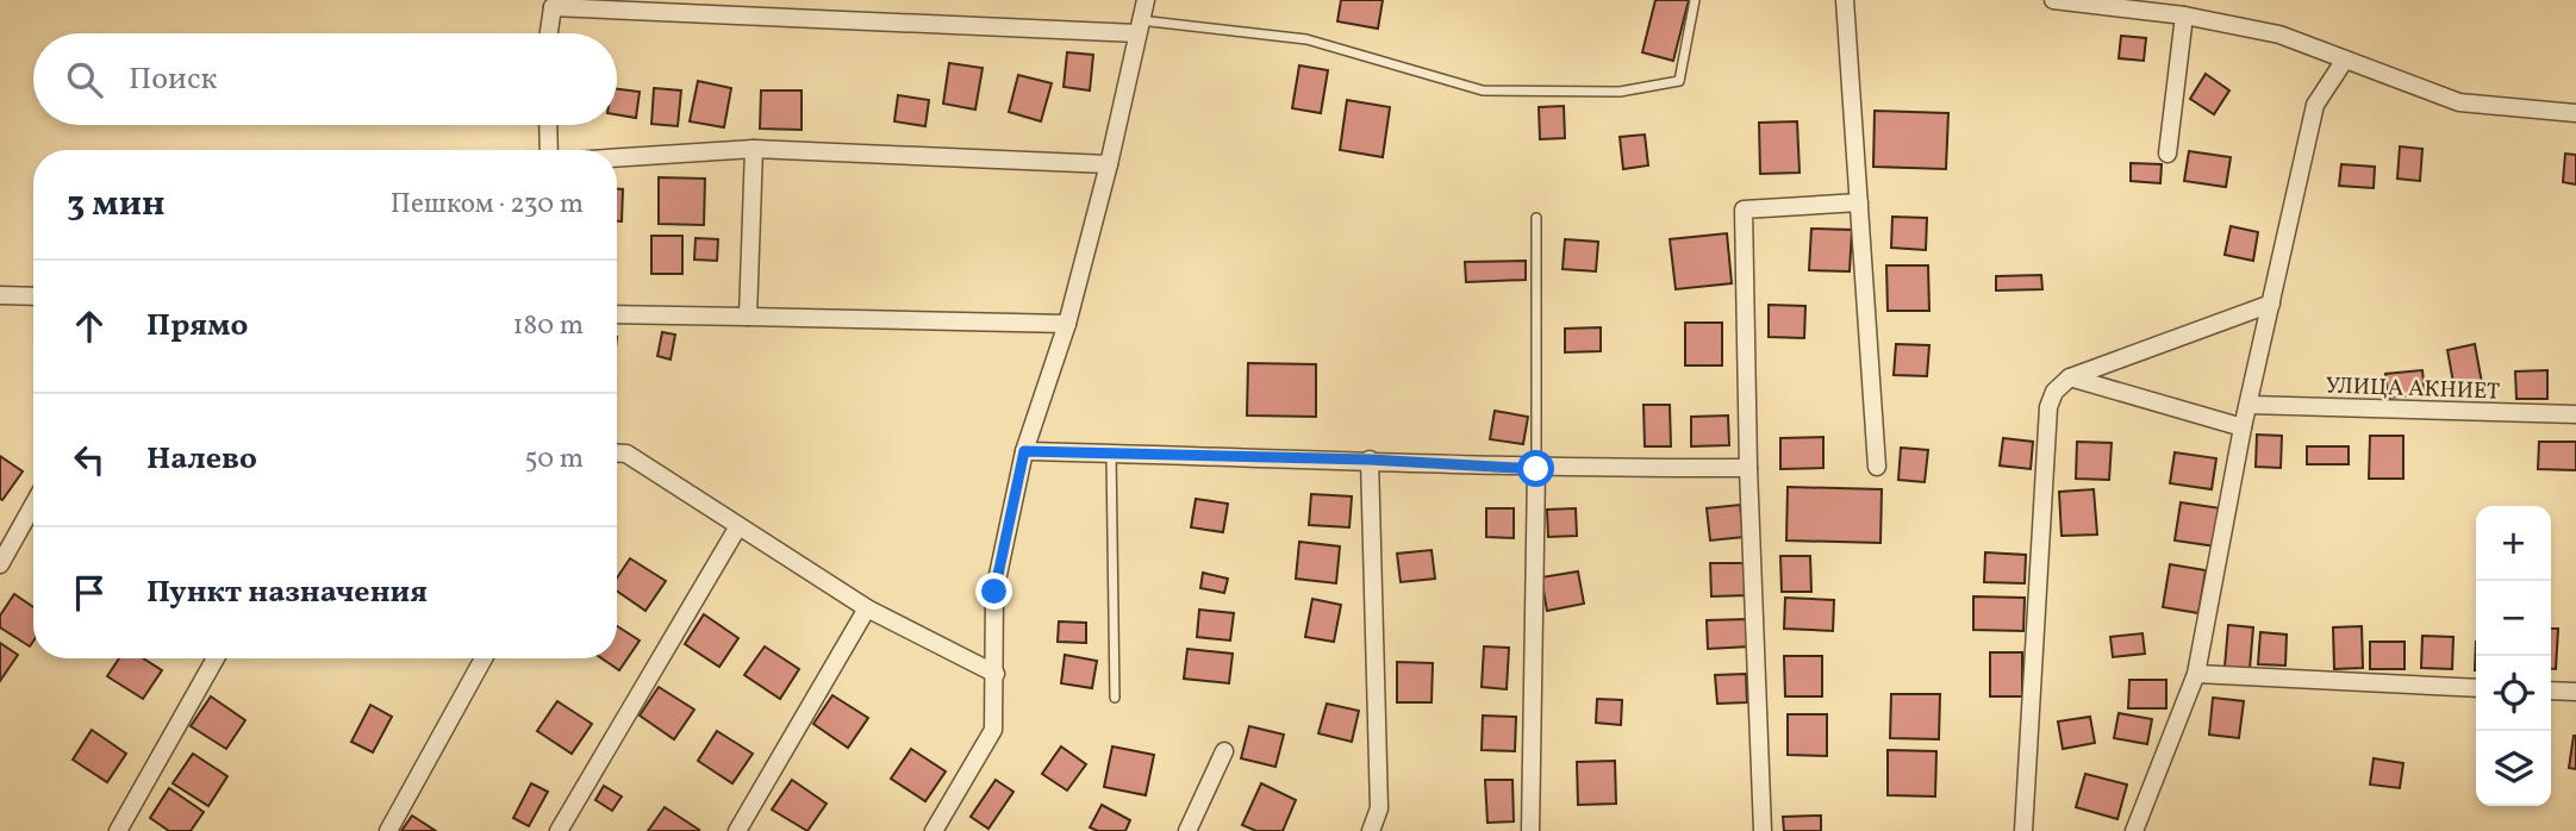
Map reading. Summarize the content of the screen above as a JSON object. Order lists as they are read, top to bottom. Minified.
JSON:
{"streets":{"street":["УЛИЦА АКНИЕТ"]},"page":{"search":"Поиск","heading":["3 мин","Пешком · 230 m"],"list":[["Прямо","180 m"],["Налево","50 m"],"Пункт назначения"],"map_buttons":["+","−"]}}
